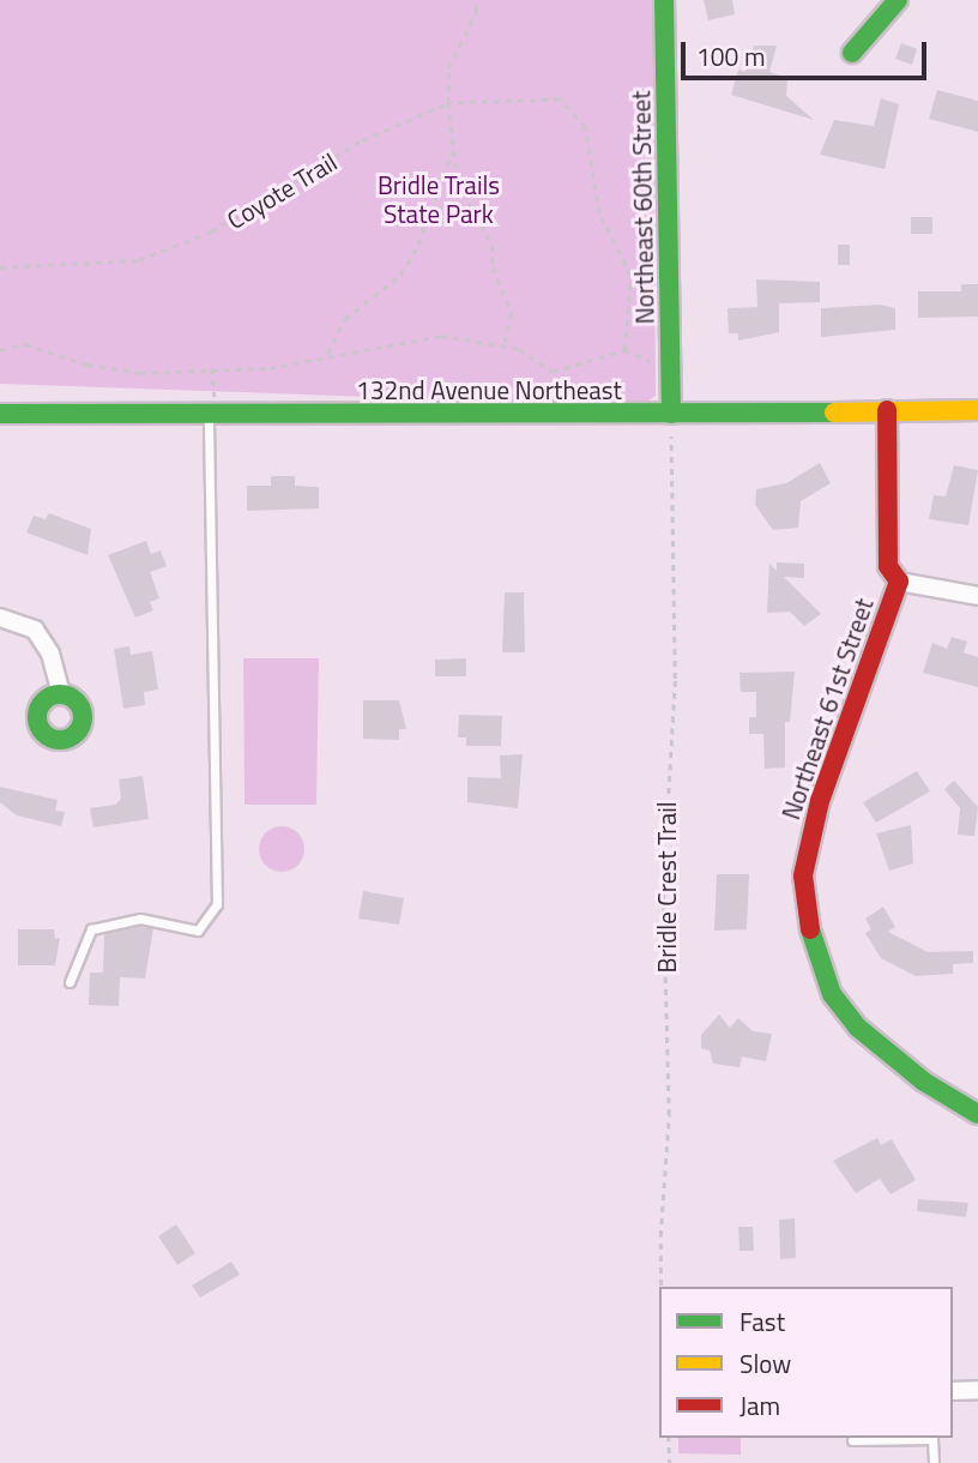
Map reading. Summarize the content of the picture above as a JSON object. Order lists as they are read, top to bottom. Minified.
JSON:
{"streets":{"street":["Northeast 60th Street","132nd Avenue Northeast","Northeast 61st Street"],"path":["Coyote Trail","Bridle Crest Trail"]},"crossings":[["Northeast 60th Street","132nd Avenue Northeast"],["132nd Avenue Northeast","Northeast 61st Street"]],"parks":["Bridle Trails State Park"],"legend":["Fast","Slow","Jam"],"scale_bar":"100 m"}
